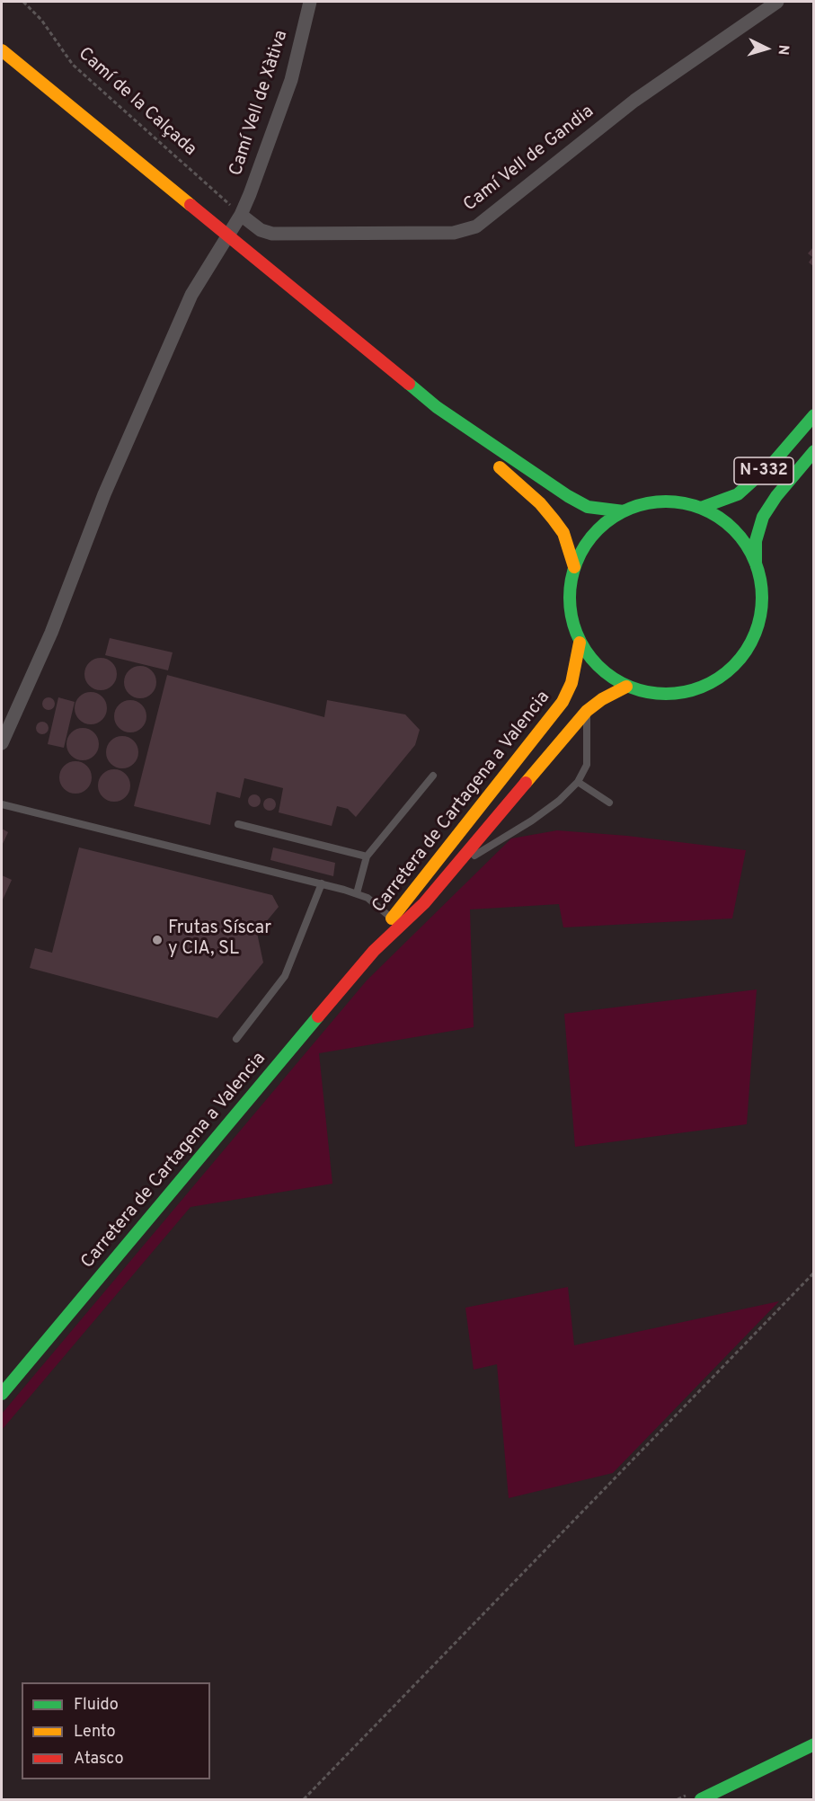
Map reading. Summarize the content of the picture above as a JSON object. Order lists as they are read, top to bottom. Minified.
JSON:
{"streets":{"main road":["N-332","Carretera de Cartagena a Valencia"],"street":["Camí Vell de Xàtiva","Camí Vell de Gandia"],"path":["Camí de la Calçada"]},"crossings":[["Camí de la Calçada","Camí Vell de Xàtiva"],["Camí de la Calçada","Camí Vell de Gandia"],["Camí Vell de Xàtiva","Camí Vell de Gandia"],["N-332","Carretera de Cartagena a Valencia"]],"places":["Frutas Síscar y CIA, SL"],"legend":["Fluido","Lento","Atasco"],"north":"right"}
